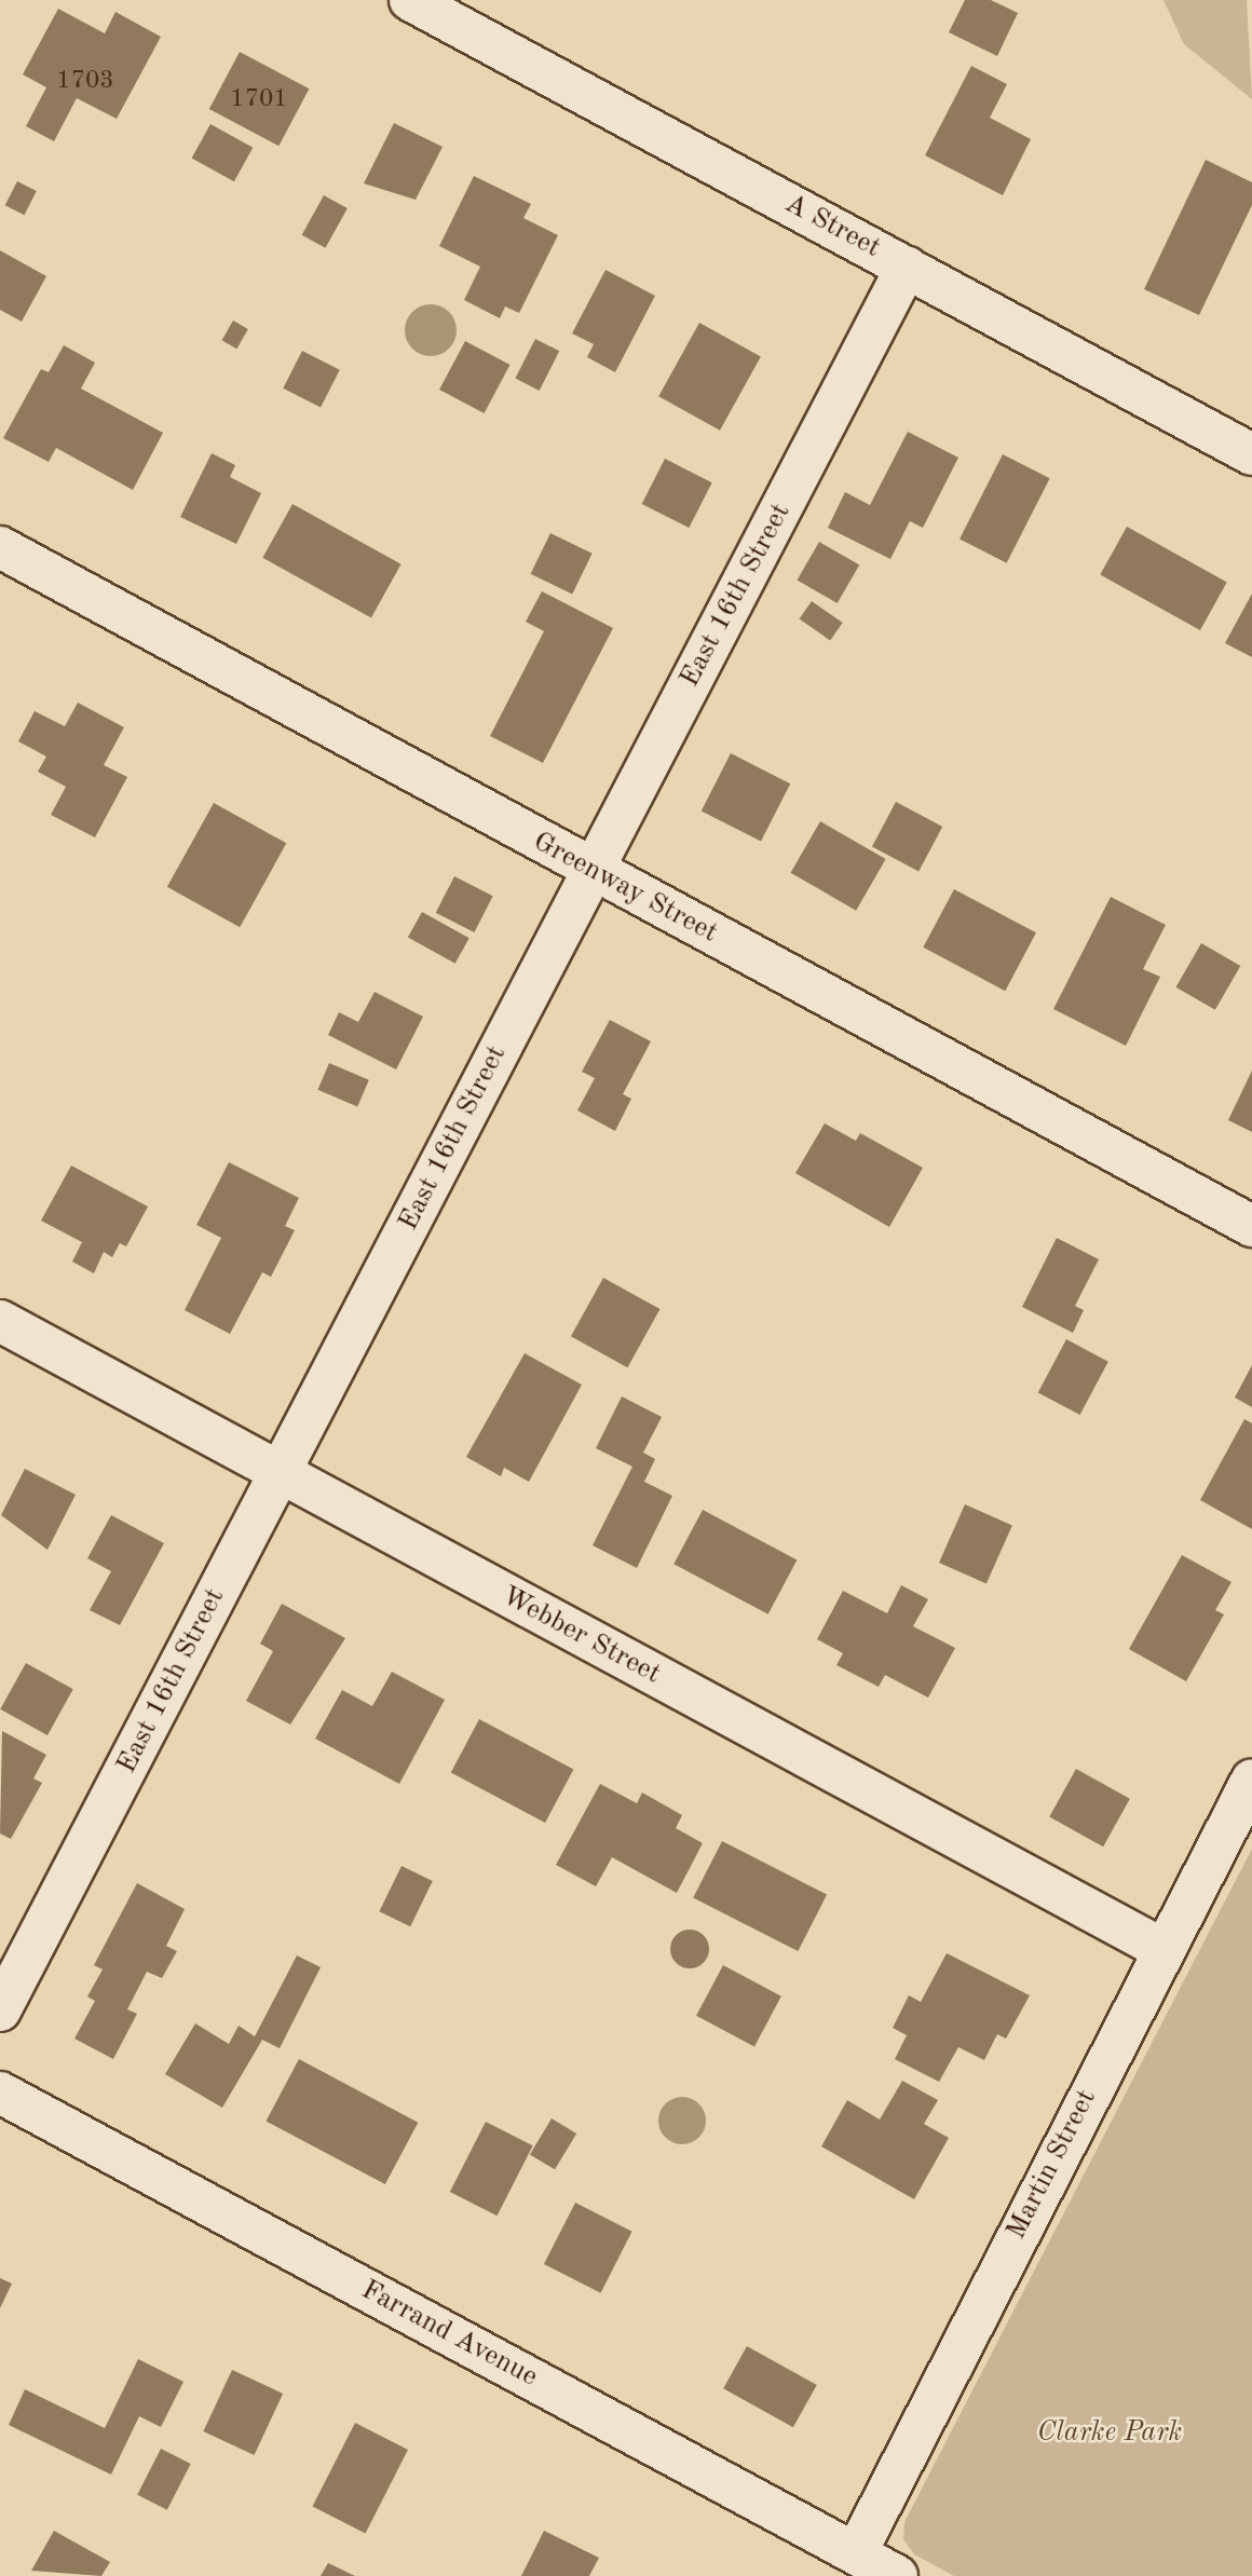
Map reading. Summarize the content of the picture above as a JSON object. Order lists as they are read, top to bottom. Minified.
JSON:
{"streets":{"street":["A Street","East 16th Street","Greenway Street","Webber Street","Martin Street","Farrand Avenue"]},"crossings":[["A Street","East 16th Street"],["East 16th Street","Greenway Street"],["East 16th Street","Webber Street"],["Webber Street","Martin Street"],["Martin Street","Farrand Avenue"]],"parks":["Clarke Park"],"house_numbers":["1703","1701"]}
